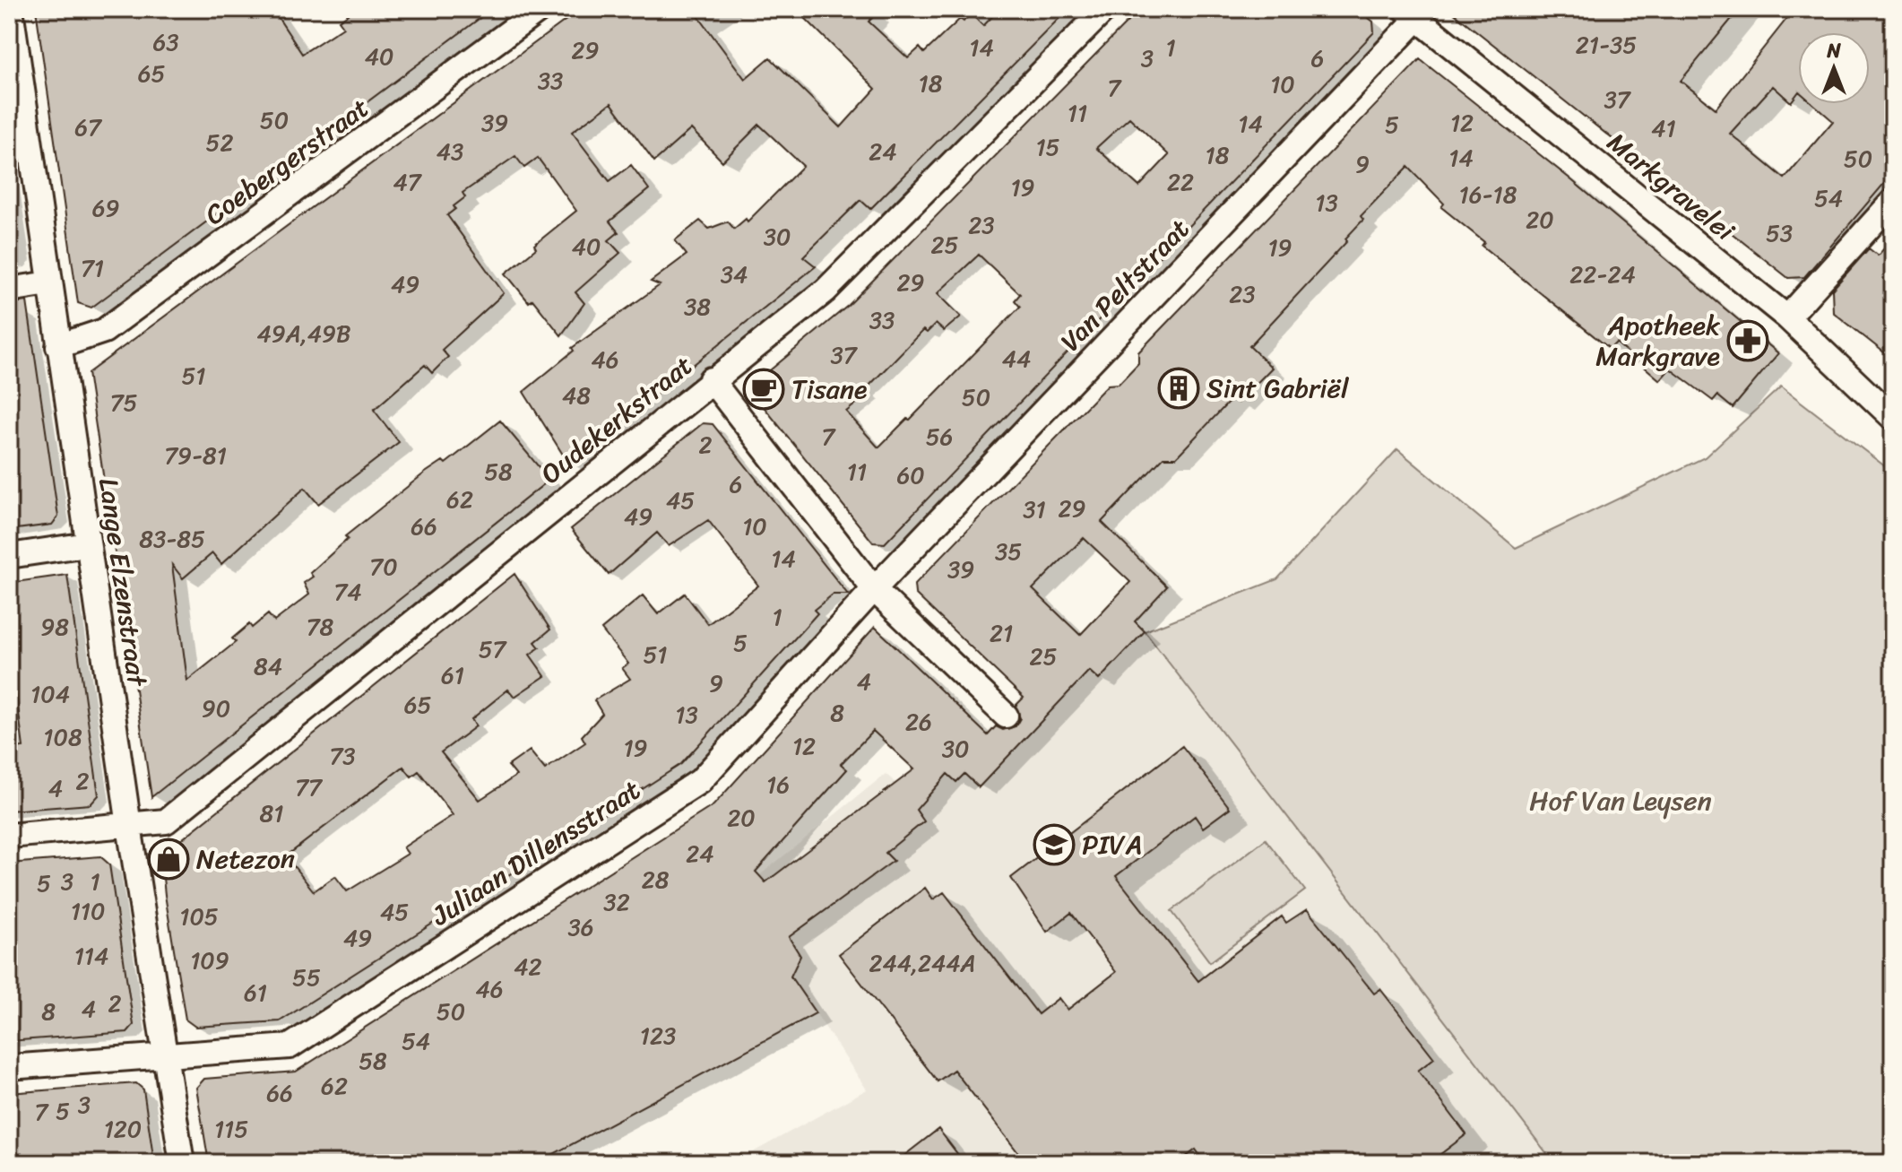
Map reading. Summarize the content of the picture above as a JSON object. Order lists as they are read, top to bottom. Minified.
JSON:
{"streets":{"street":["Coebergerstraat","Markgravelei","Van Peltstraat","Oudekerkstraat","Lange Elzenstraat","Juliaan Dillensstraat"]},"crossings":[["Coebergerstraat","Lange Elzenstraat"],["Markgravelei","Van Peltstraat"],["Van Peltstraat","Juliaan Dillensstraat"],["Oudekerkstraat","Lange Elzenstraat"],["Lange Elzenstraat","Juliaan Dillensstraat"]],"parks":["Hof Van Leysen"],"places":{"pharmacy":["Apotheek Markgrave"],"building":["Sint Gabriël"],"cafe":["Tisane"],"school or university":["PIVA"],"shop":["Netezon"]},"house_numbers":["63","21-35","14","1","29","40","3","6","65","33","18","10","7","37","11","50","39","12","14","5","67","41","52","15","43","24","18","14","50","9","47","22","19","16-18","54","13","69","20","23","53","30","25","40","19","71","34","22-24","29","49","23","38","33","49A,49B","37","44","46","51","48","50","75","7","56","2","79-81","58","11","60","6","62","45","29","31","49","66","10","83-85","35","14","70","39","74","1","98","78","21","5","57","51","25","84","61","4","9","104","65","90","8","13","26","108","12","19","30","73","2","16","77","4","81","20","24","28","3","1","5","32","110","45","105","36","49","114","109","244,244A","42","55","46","61","2","4","8","50","123","54","58","62","66","3","5","7","120","115"],"north":"top"}
